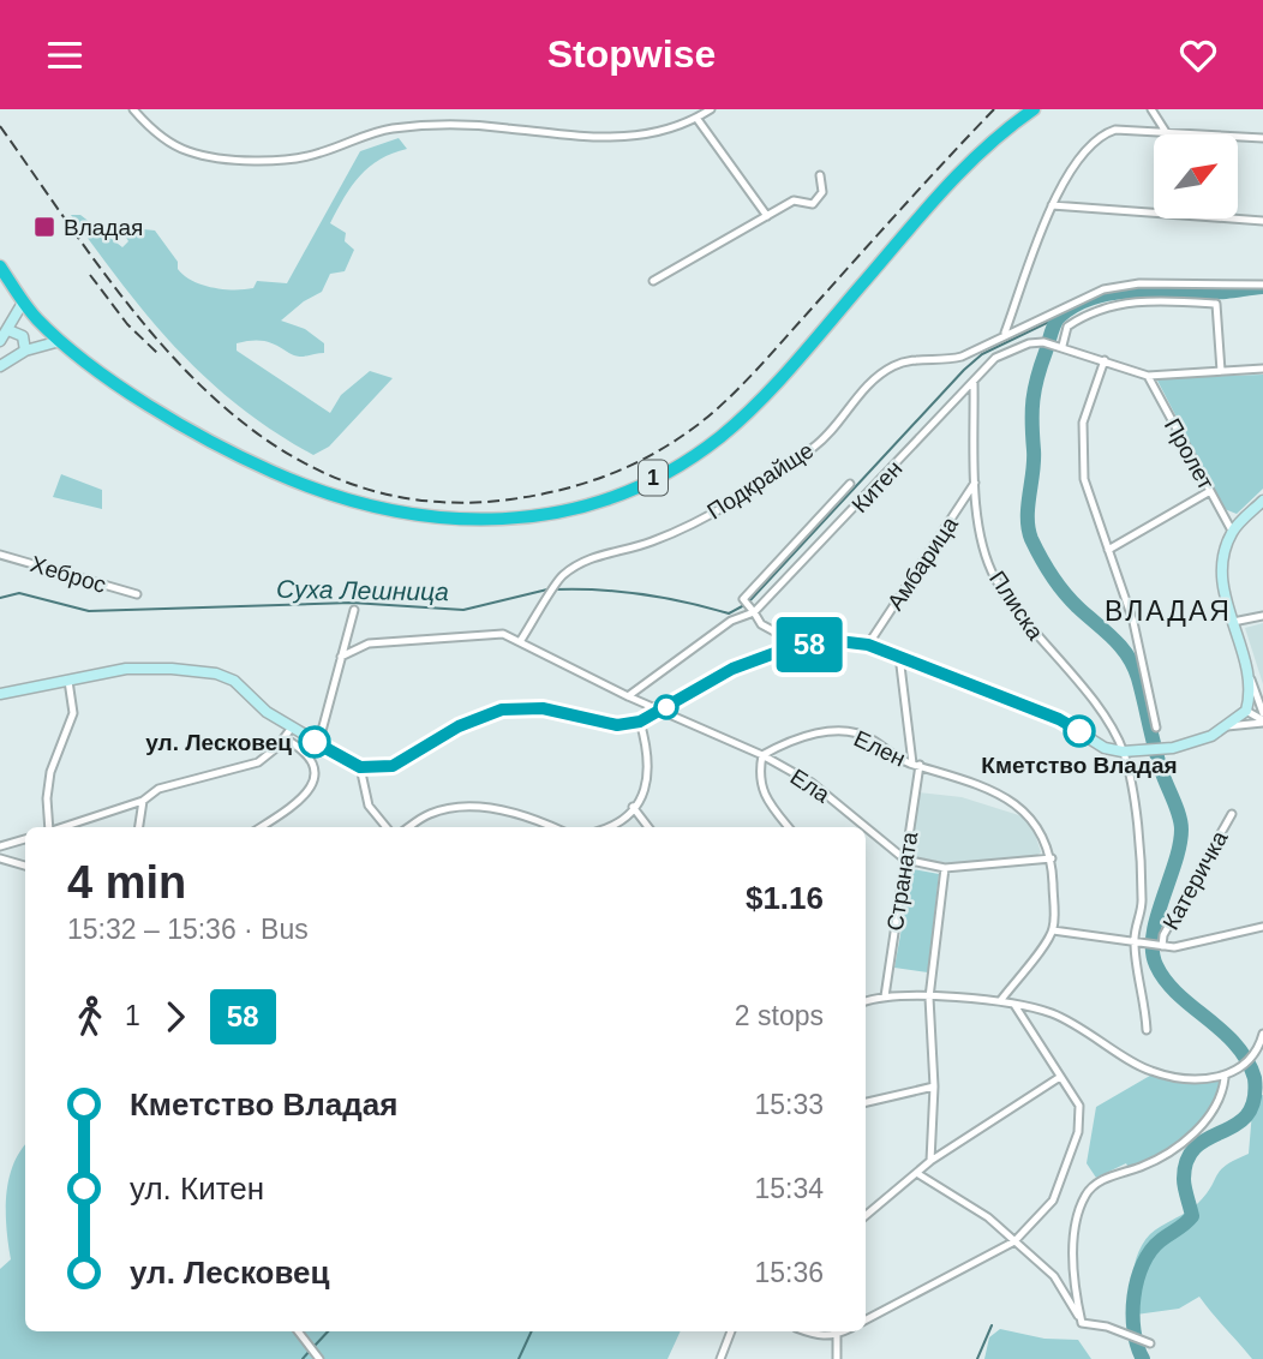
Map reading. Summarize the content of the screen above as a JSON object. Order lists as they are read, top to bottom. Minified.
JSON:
{"streets":{"highway":["1"],"street":["Пролет","Подкрайще","Китен","Амбарица","Хеброс","Плиска","Елен","Ела","Катеричка","Страната"]},"crossings":[["Китен","Плиска"],["Амбарица","Плиска"],["Елен","Ела"],["Елен","Страната"],["Ела","Страната"]],"districts":["ВЛАДАЯ"],"water":["Суха Лешница"],"places":{"transit":["Владая"],"other":["Кметство Владая","ул. Лесковец"]},"lines":["bus line 58"],"north":"top right","page":{"header":"Stopwise","on_map":"58","heading":["4 min","15:32 – 15:36 · Bus","$1.16"],"legs":["1","58","2 stops"],"list":[{"name":"Кметство Владая","value":"15:33"},{"name":"ул. Китен","value":"15:34"},{"name":"ул. Лесковец","value":"15:36"}]}}
